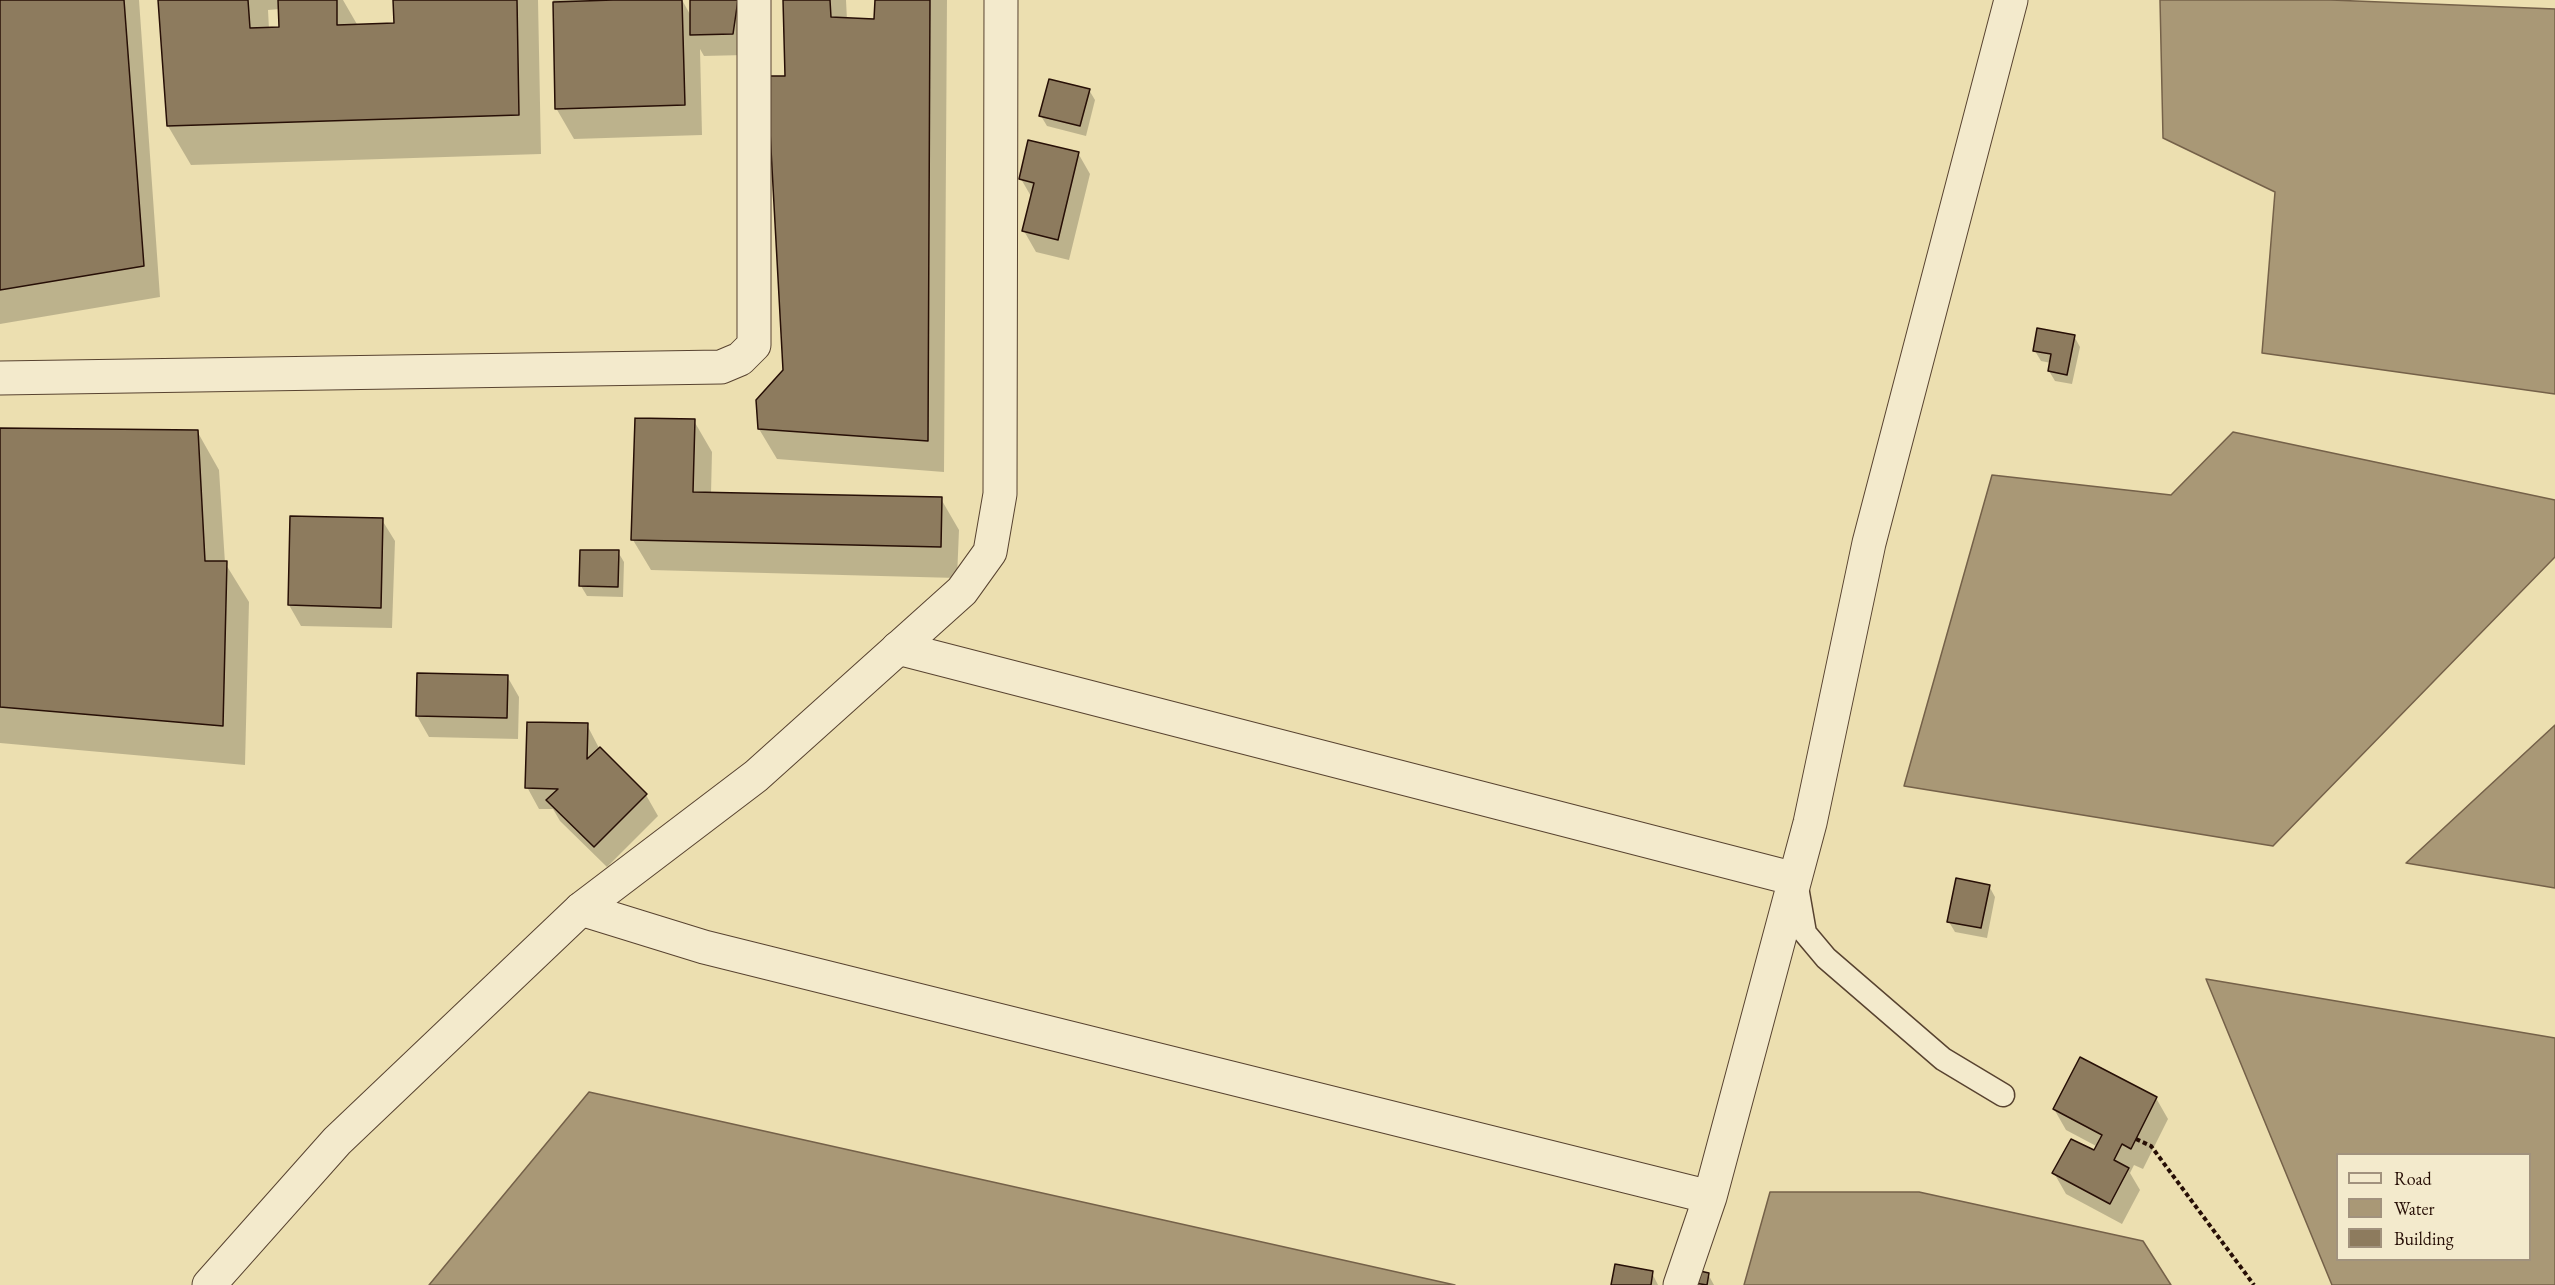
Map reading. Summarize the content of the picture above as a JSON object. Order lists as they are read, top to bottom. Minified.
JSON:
{"legend":["Road","Water","Building"]}
